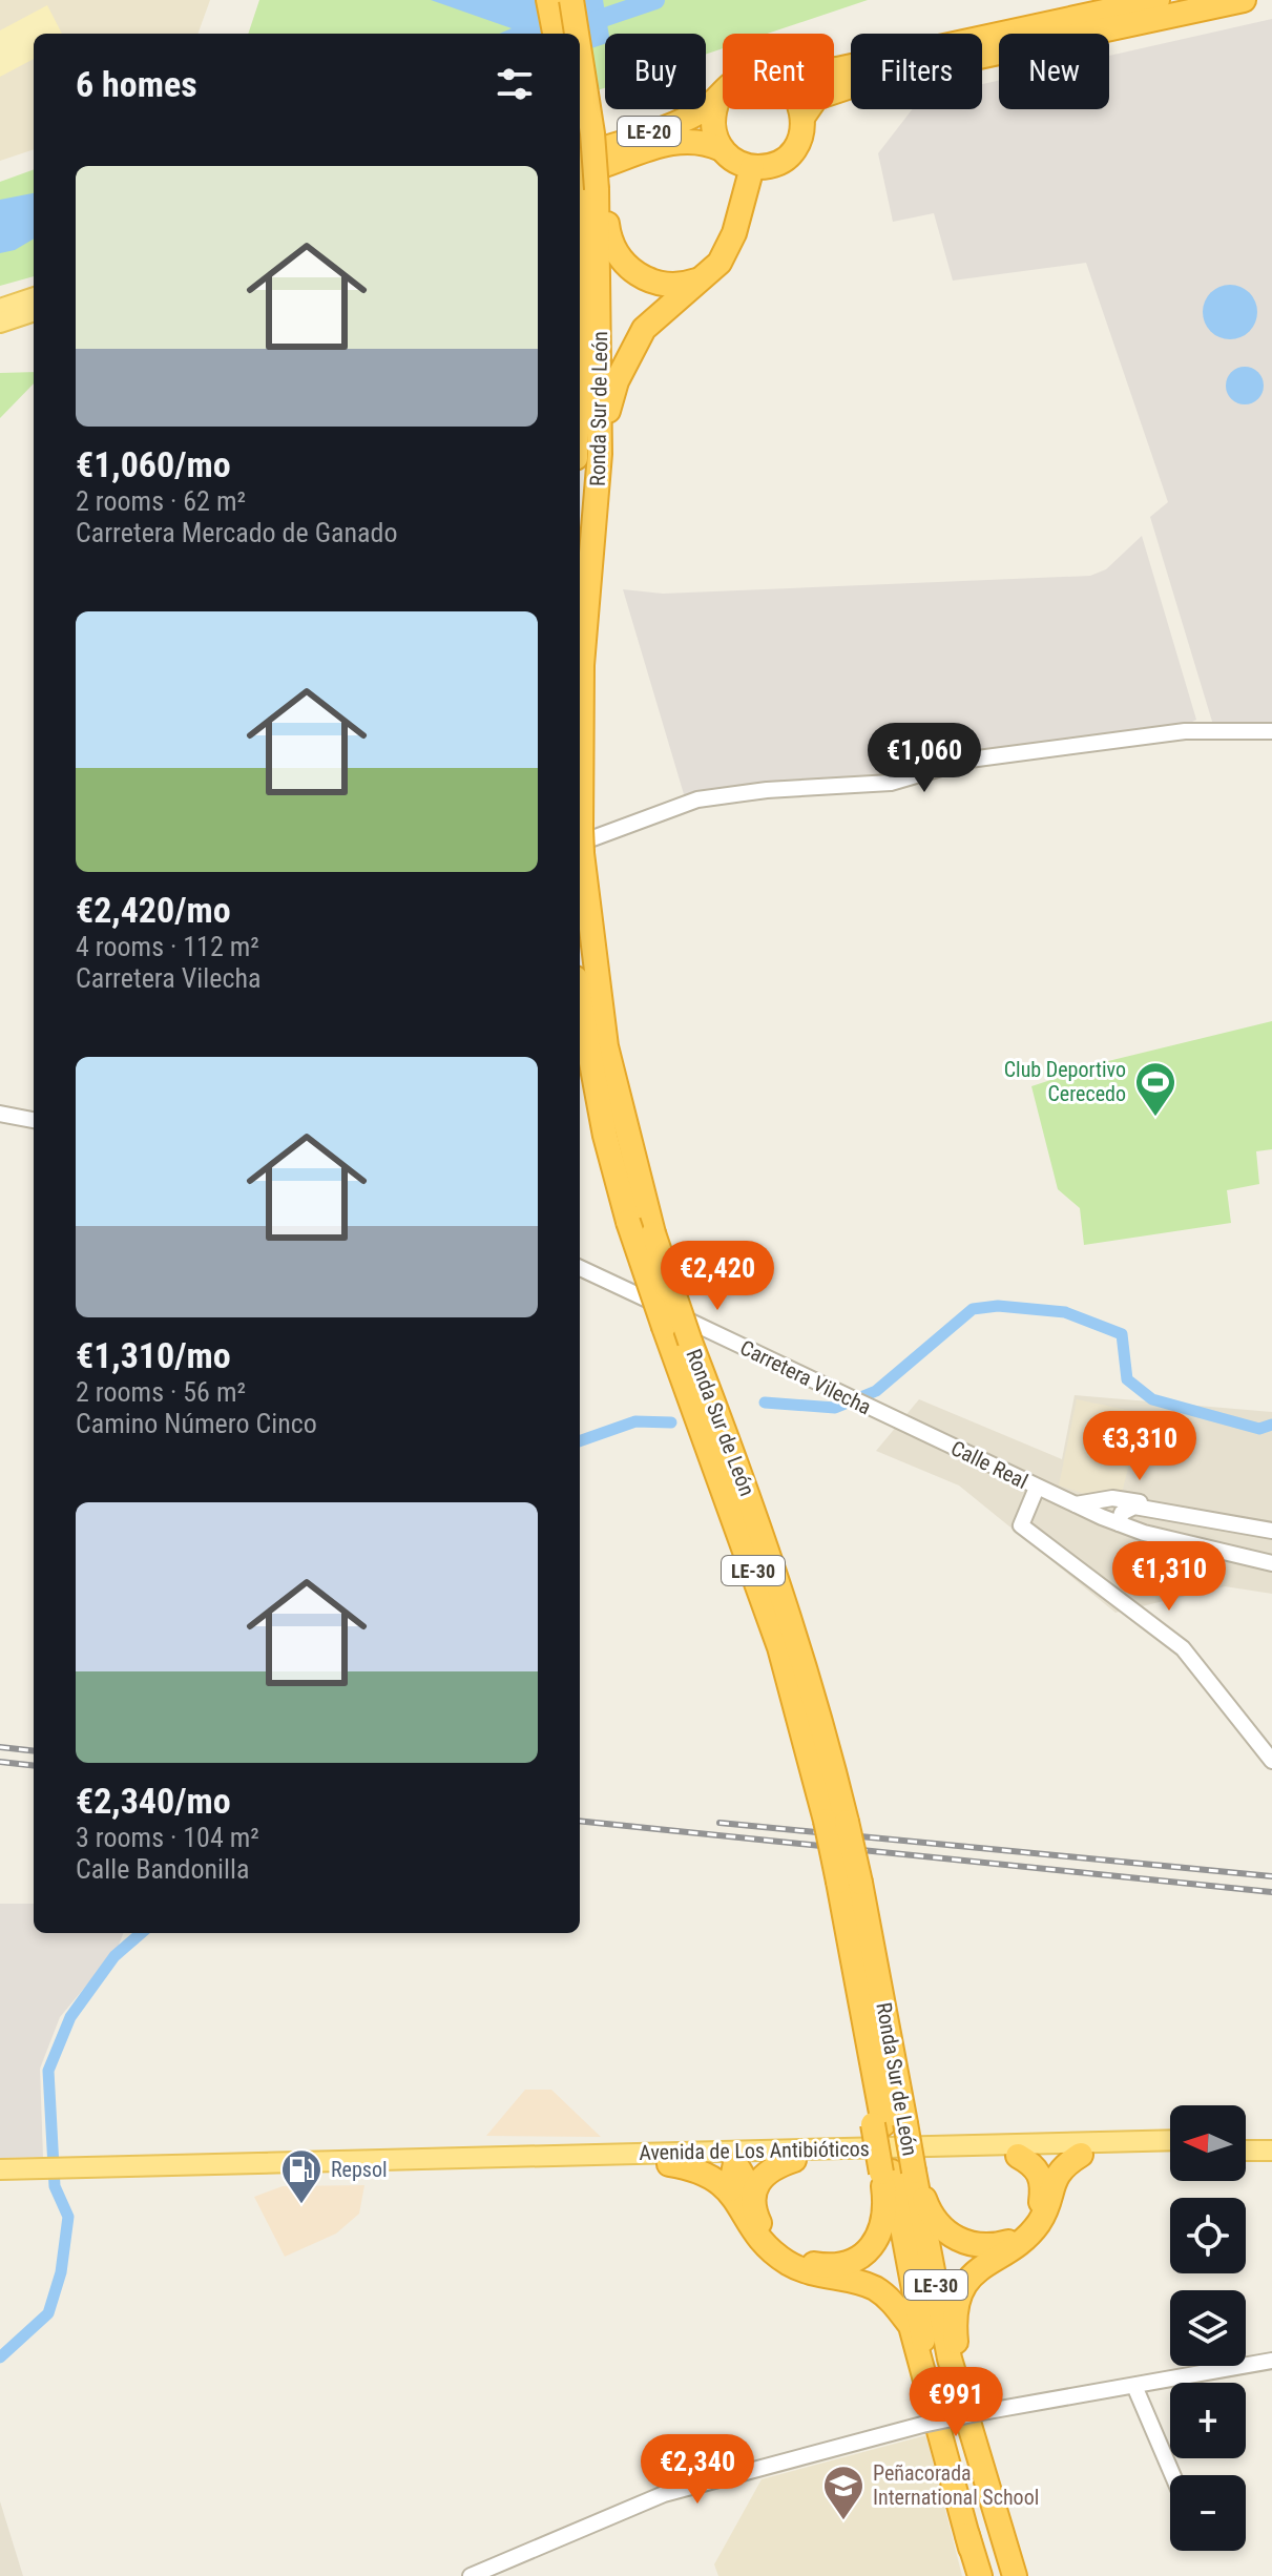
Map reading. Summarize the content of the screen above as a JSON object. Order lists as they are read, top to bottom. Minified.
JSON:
{"streets":{"highway":["LE-20","Ronda Sur de León","LE-30"],"main road":["Avenida de Los Antibióticos"],"street":["Carretera Vilecha","Calle Real"]},"crossings":[["Carretera Vilecha","Calle Real"]],"places":{"sports":["Club Deportivo Cerecedo"],"fuel station":["Repsol"],"school or university":["Peñacorada International School"]},"north":"left","page":{"chip":["Buy","Rent","Filters","New"],"heading":"6 homes","list":[{"name":"€1,060/mo","note":"2 rooms · 62 m² · Carretera Mercado de Ganado"},{"name":"€2,420/mo","note":"4 rooms · 112 m² · Carretera Vilecha"},{"name":"€1,310/mo","note":"2 rooms · 56 m² · Camino Número Cinco"},{"name":"€2,340/mo","note":"3 rooms · 104 m² · Calle Bandonilla"}],"price":["€1,060","€2,420","€3,310","€1,310","€991","€2,340"],"map_buttons":["+","−"]}}
